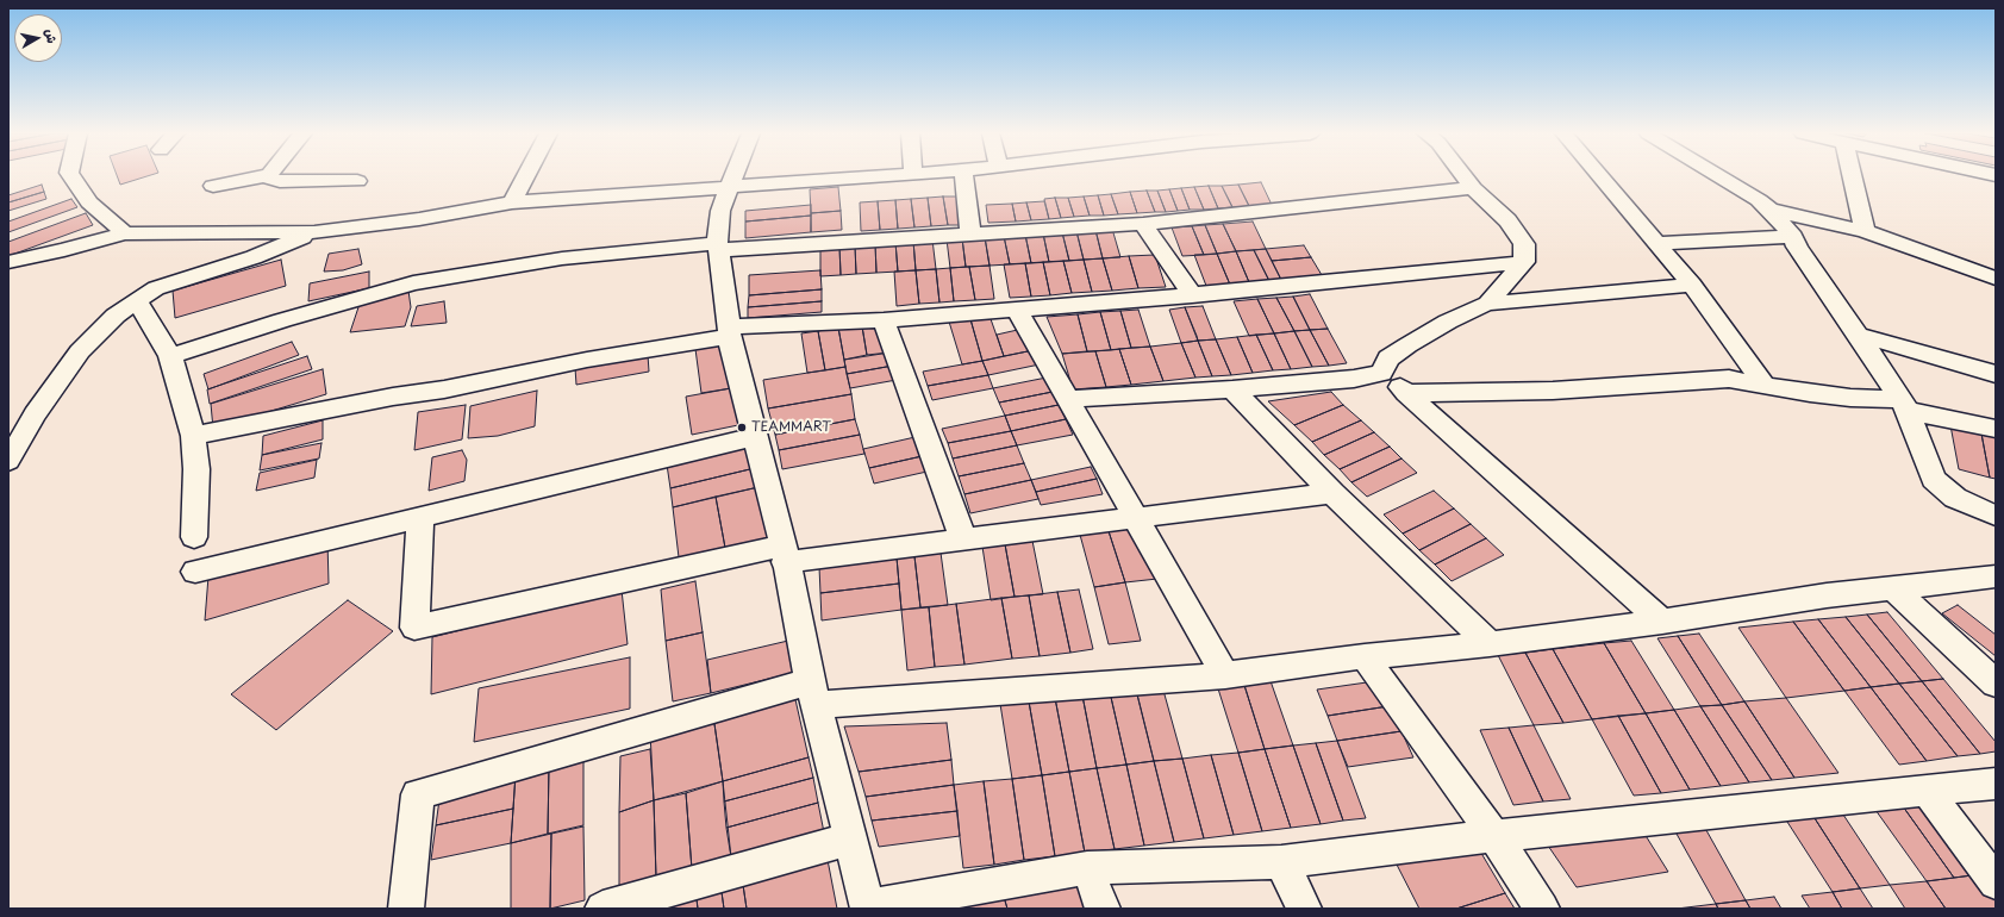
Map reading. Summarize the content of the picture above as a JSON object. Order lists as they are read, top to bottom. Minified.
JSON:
{"places":["TEAMMART"],"north":"right"}
